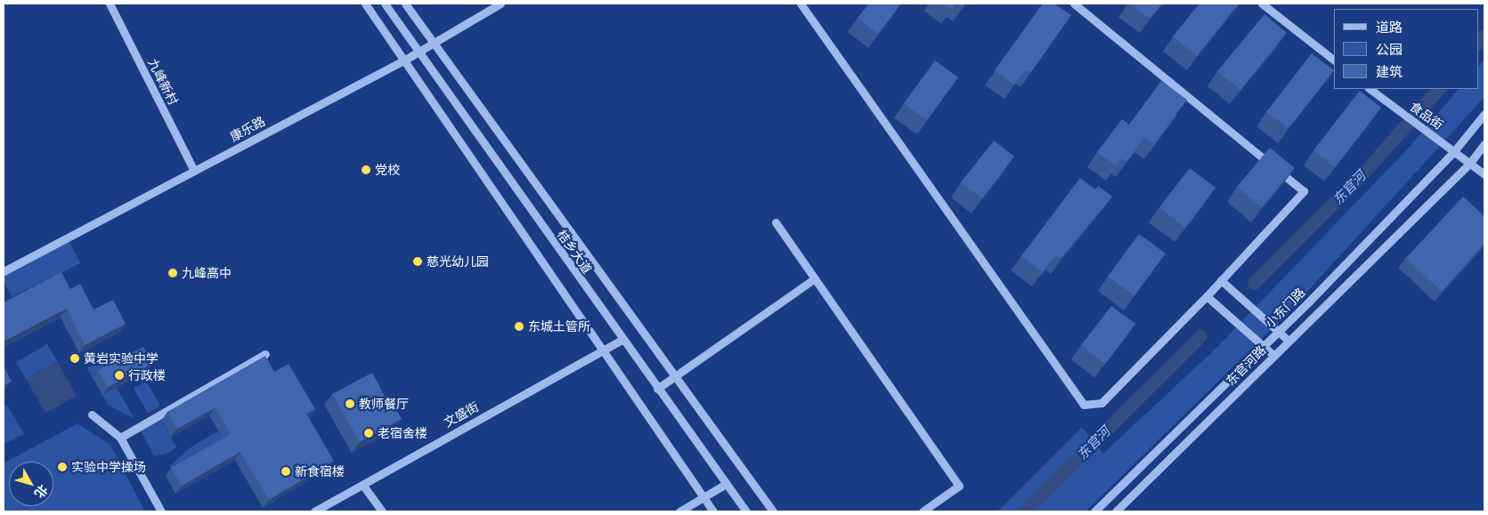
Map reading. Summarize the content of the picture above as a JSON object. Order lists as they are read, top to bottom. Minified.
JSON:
{"streets":{"street":["九峰新村","食品街","康乐路","桔乡大道","小东门路","东官河路","文盛街"]},"crossings":[["九峰新村","康乐路"],["食品街","小东门路"],["食品街","东官河路"],["康乐路","桔乡大道"],["桔乡大道","文盛街"]],"water":["东官河"],"places":["党校","慈光幼儿园","九峰高中","东城土管所","黄岩实验中学","行政楼","教师餐厅","老宿舍楼","实验中学操场","新食宿楼"],"legend":["道路","公园","建筑"],"north":"bottom right"}
